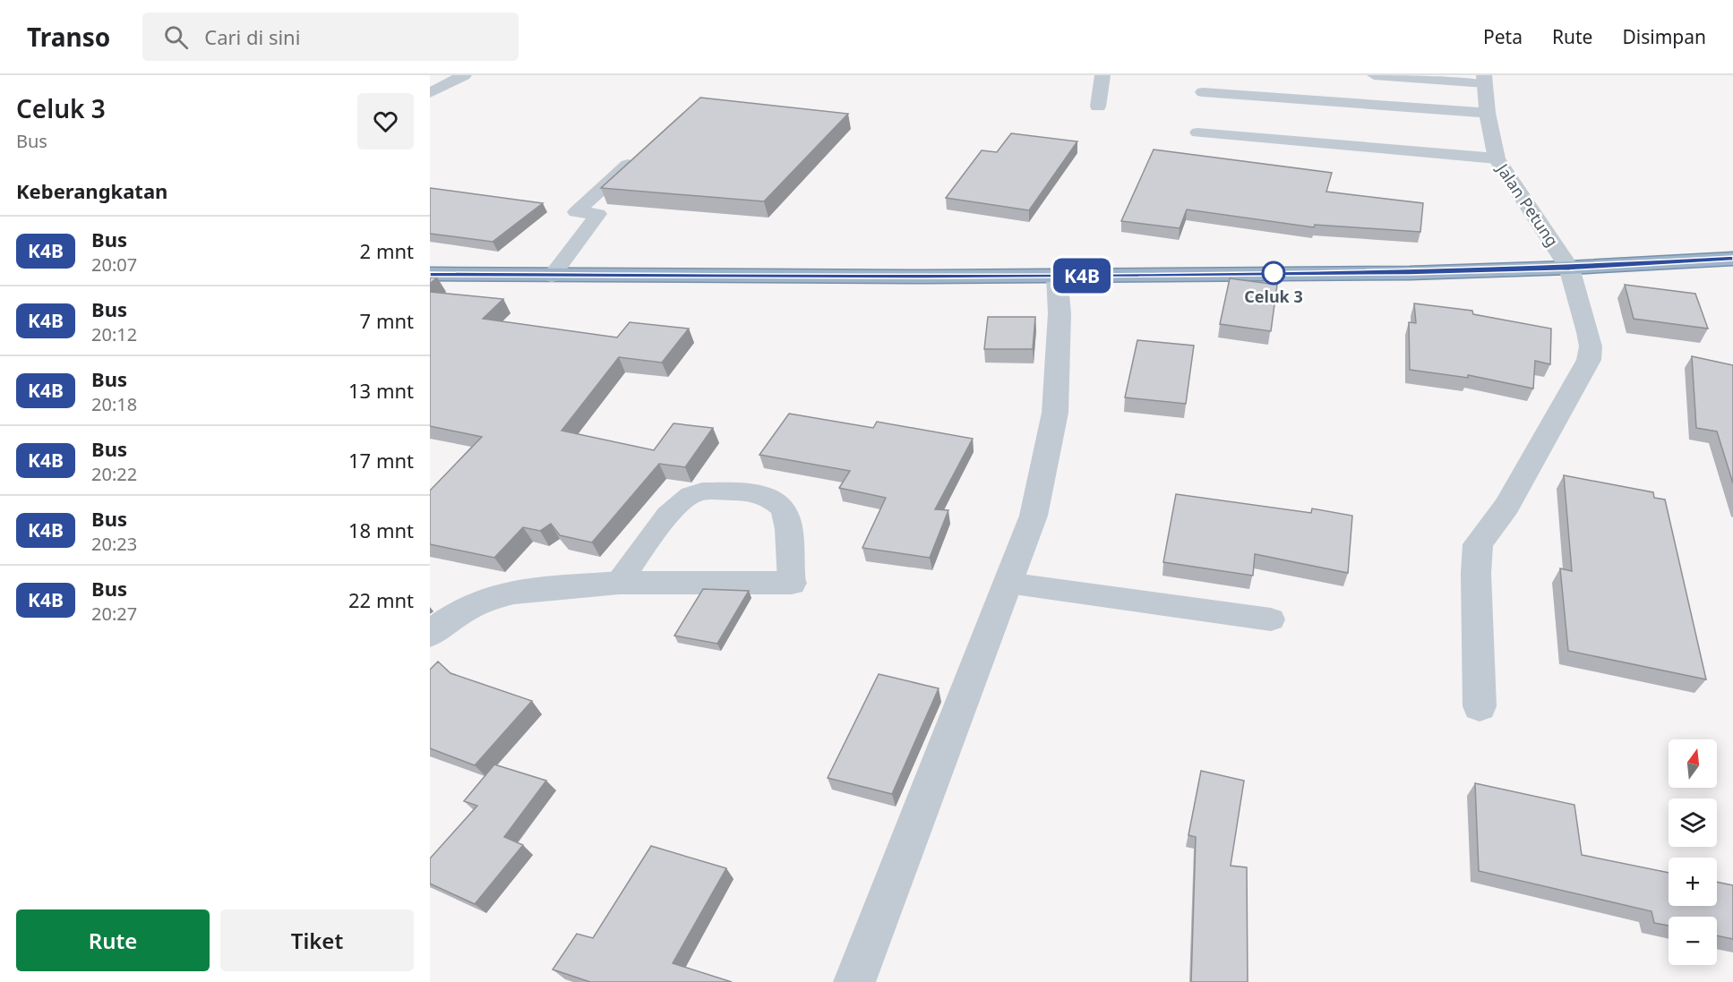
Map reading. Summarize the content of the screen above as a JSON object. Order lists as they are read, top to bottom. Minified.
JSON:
{"streets":{"street":["Jalan Petung"]},"places":["Celuk 3"],"lines":["bus line K4B"],"north":"top","page":{"header":"Transo","search":"Cari di sini","nav":["Peta","Rute","Disimpan"],"heading":[["Celuk 3","Bus"],"Keberangkatan"],"on_map":"K4B","list":[{"mark":"K4B","name":"Bus","note":"20:07","value":"2 mnt"},{"mark":"K4B","name":"Bus","note":"20:12","value":"7 mnt"},{"mark":"K4B","name":"Bus","note":"20:18","value":"13 mnt"},{"mark":"K4B","name":"Bus","note":"20:22","value":"17 mnt"},{"mark":"K4B","name":"Bus","note":"20:23","value":"18 mnt"},{"mark":"K4B","name":"Bus","note":"20:27","value":"22 mnt"}],"map_buttons":["+","−"],"buttons":["Rute","Tiket"]}}
